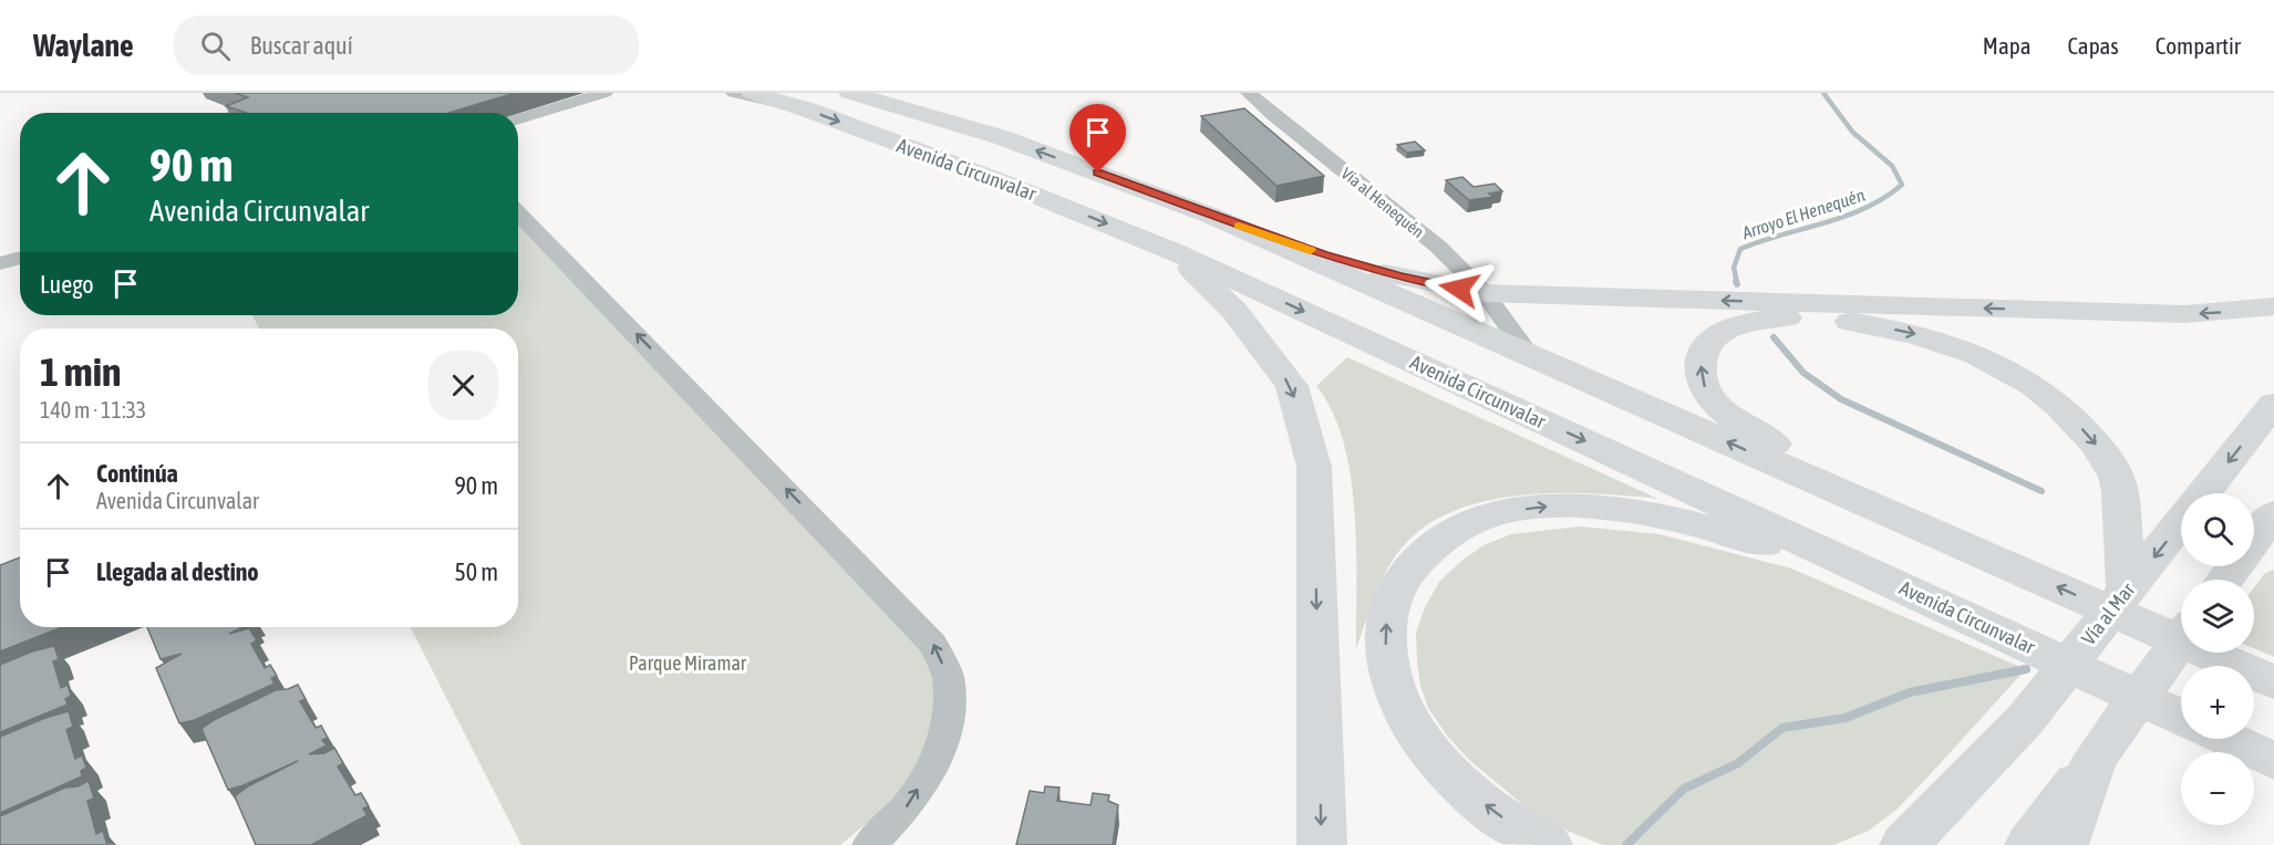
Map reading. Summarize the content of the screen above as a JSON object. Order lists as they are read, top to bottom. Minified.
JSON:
{"streets":{"main road":["Avenida Circunvalar","Vía al Mar"],"street":["Vía al Henequén"]},"crossings":[["Avenida Circunvalar","Vía al Henequén"]],"one_way":["Vía al Mar"],"water":["Arroyo El Henequén"],"parks":["Parque Miramar"],"page":{"header":"Waylane","search":"Buscar aquí","nav":["Mapa","Capas","Compartir"],"turn":["90 m","Avenida Circunvalar"],"then":"Luego","heading":["1 min","140 m · 11:33"],"list":[{"name":"Continúa","note":"Avenida Circunvalar","value":"90 m"},{"name":"Llegada al destino","value":"50 m"}],"map_buttons":["+","−"]}}
